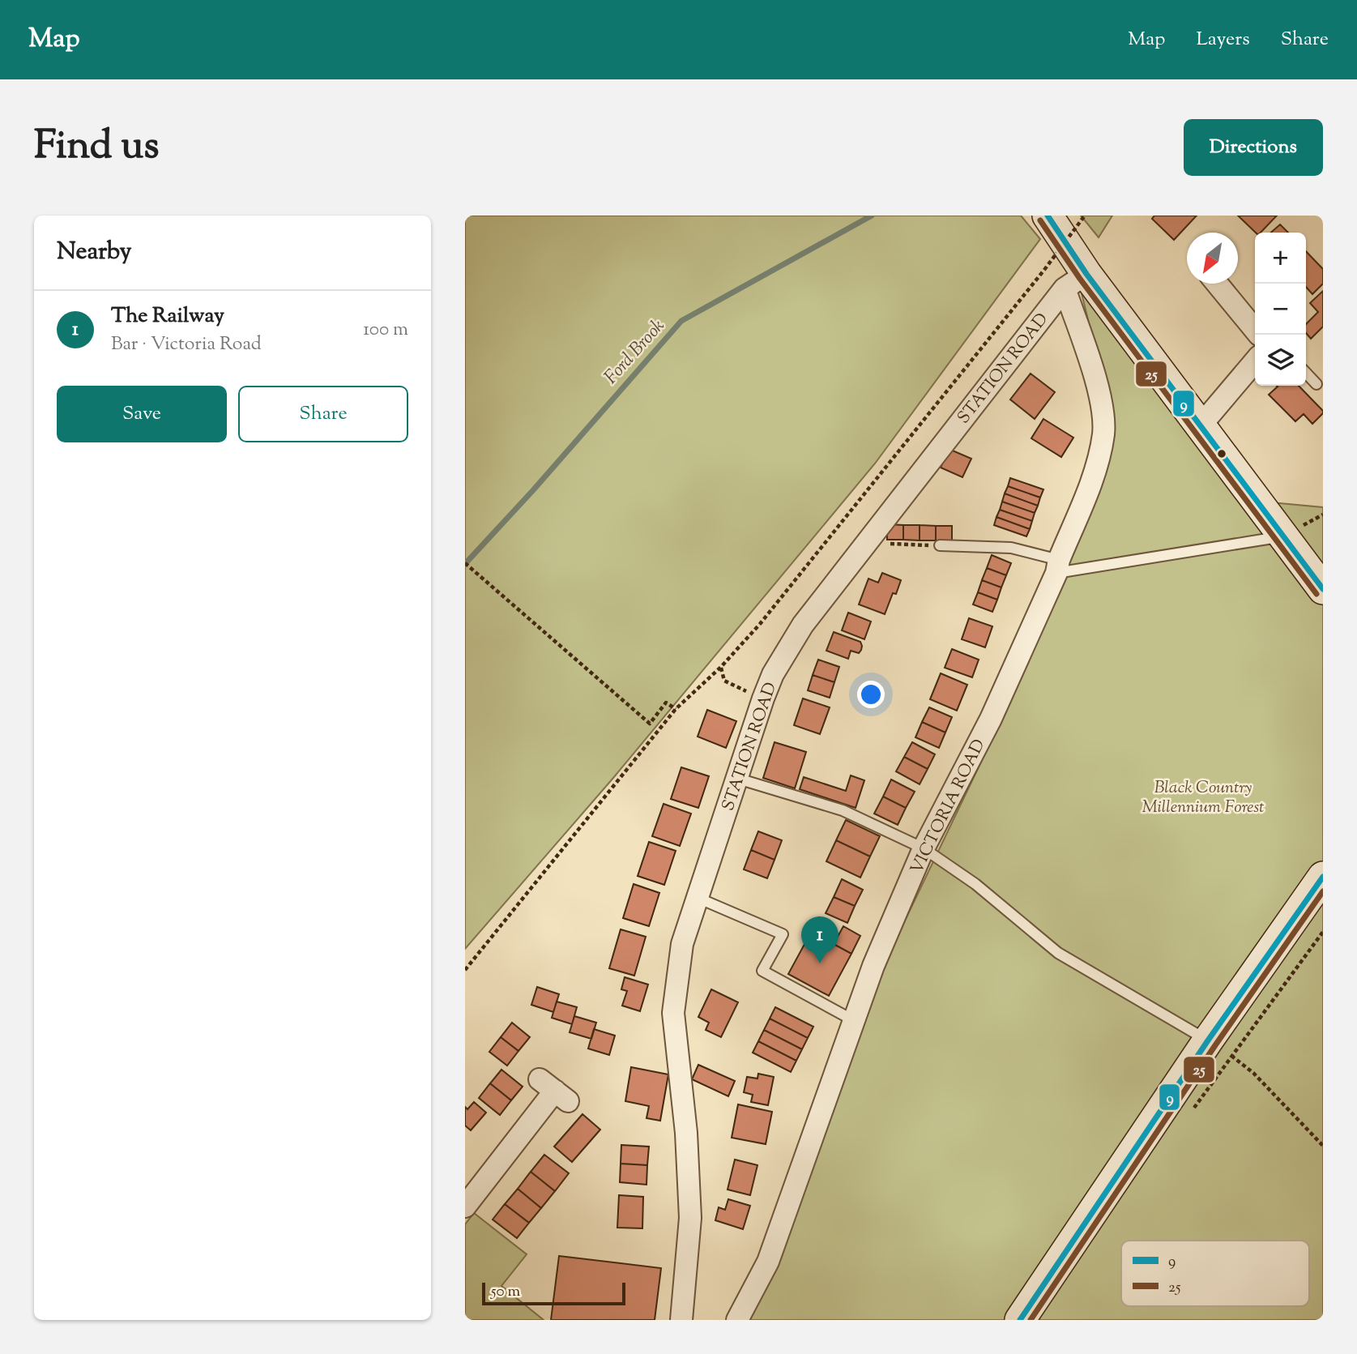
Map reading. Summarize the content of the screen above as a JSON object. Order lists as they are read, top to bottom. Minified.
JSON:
{"streets":{"street":["STATION ROAD","VICTORIA ROAD"]},"crossings":[["STATION ROAD","VICTORIA ROAD"]],"water":["Ford Brook"],"parks":["Black Country Millennium Forest"],"lines":["transit line 9","transit line 25"],"legend":["9","25"],"scale_bar":"50 m","north":"bottom left","page":{"header":"Map","nav":["Map","Layers","Share"],"title":"Find us","buttons":["Directions",["Save","Share"]],"heading":"Nearby","map_buttons":["+","−"],"list":[{"mark":"1","name":"The Railway","note":"Bar · Victoria Road","value":"100 m"}],"pins":"1","scale":"50 m"}}
